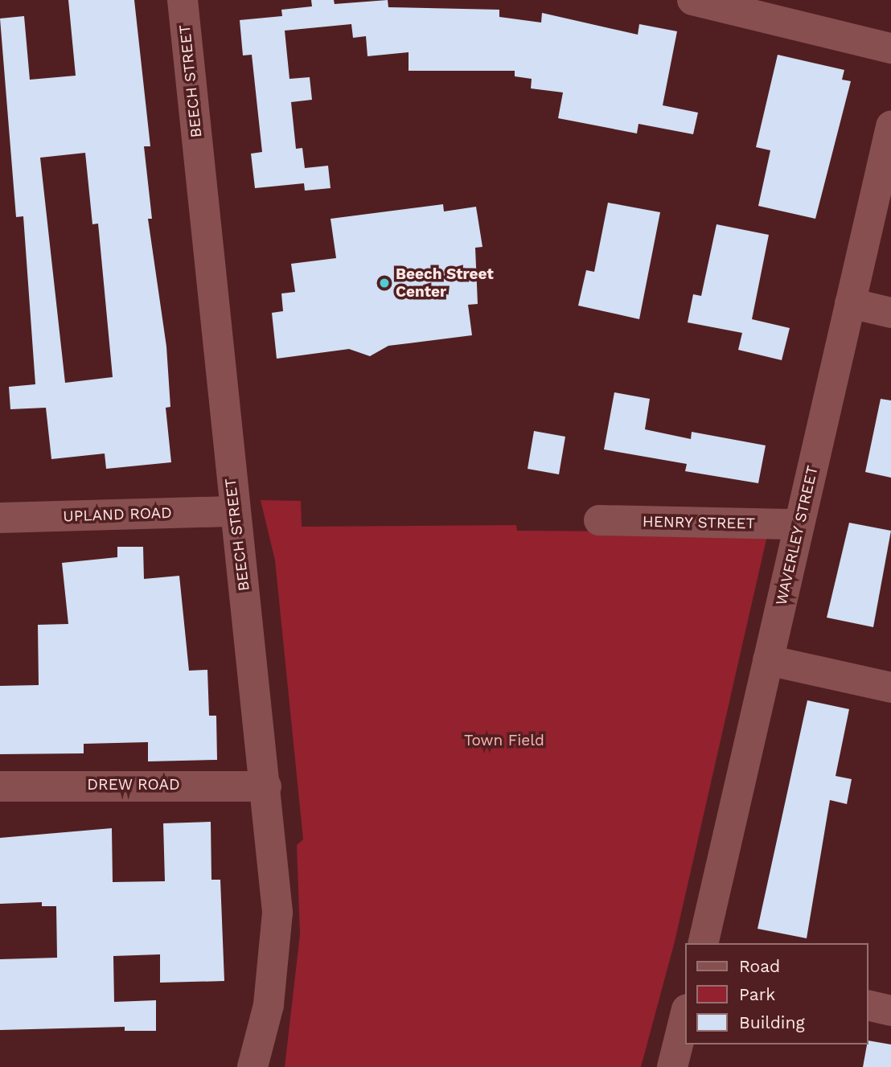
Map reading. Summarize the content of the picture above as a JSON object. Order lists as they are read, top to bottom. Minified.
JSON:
{"streets":{"street":["BEECH STREET","UPLAND ROAD","HENRY STREET","WAVERLEY STREET","DREW ROAD"]},"crossings":[["BEECH STREET","UPLAND ROAD"],["BEECH STREET","DREW ROAD"],["HENRY STREET","WAVERLEY STREET"]],"parks":["Town Field"],"places":["Beech Street Center"],"legend":["Road","Park","Building"]}
